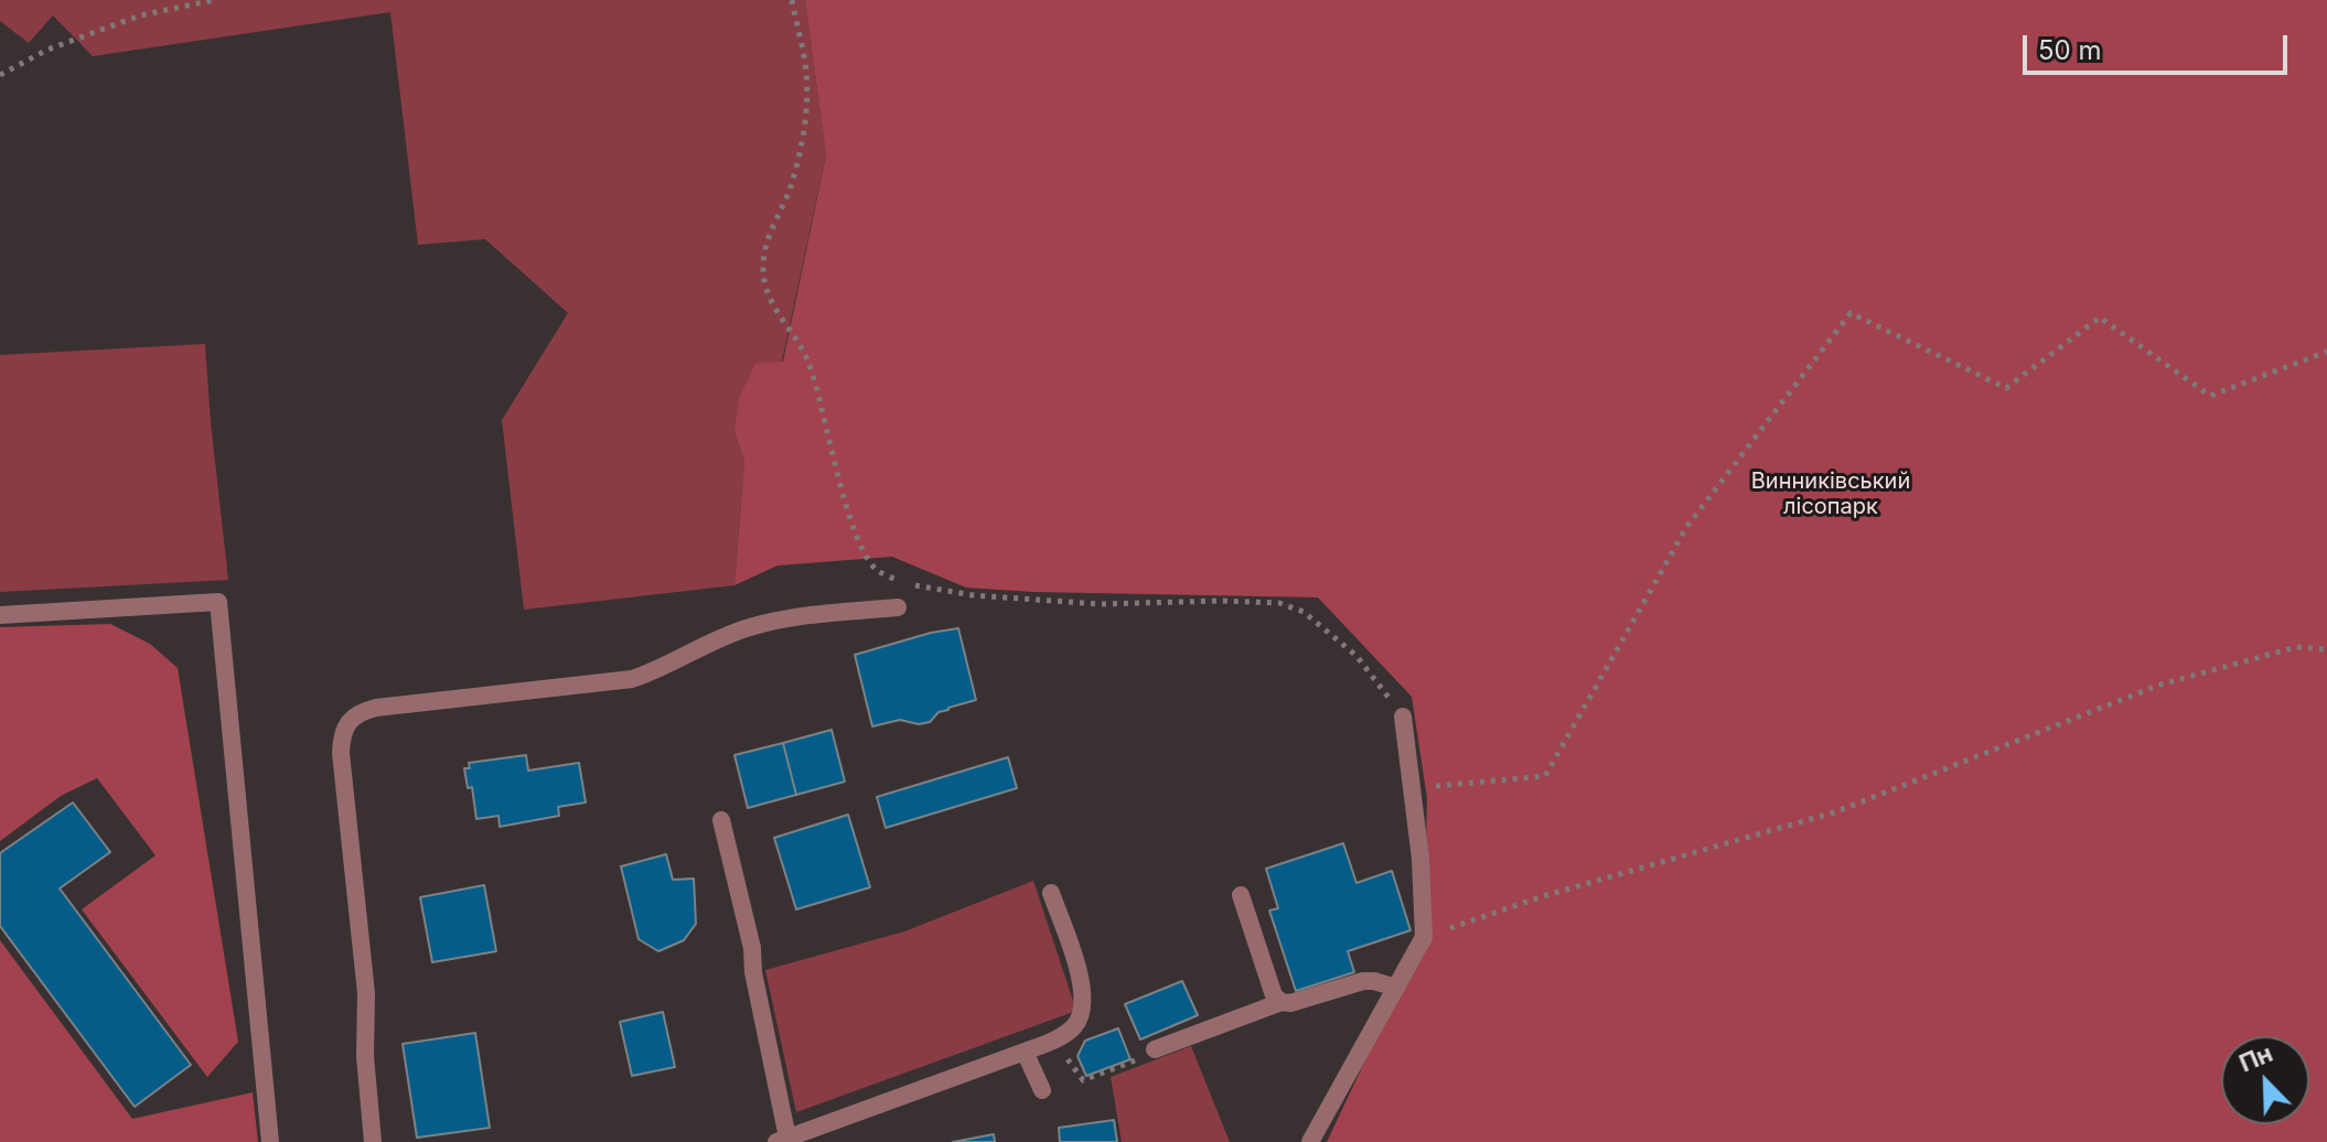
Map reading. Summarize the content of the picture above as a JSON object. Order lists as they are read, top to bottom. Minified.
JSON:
{"parks":["Винниківський лісопарк"],"scale_bar":"50 m","north":"top left"}
